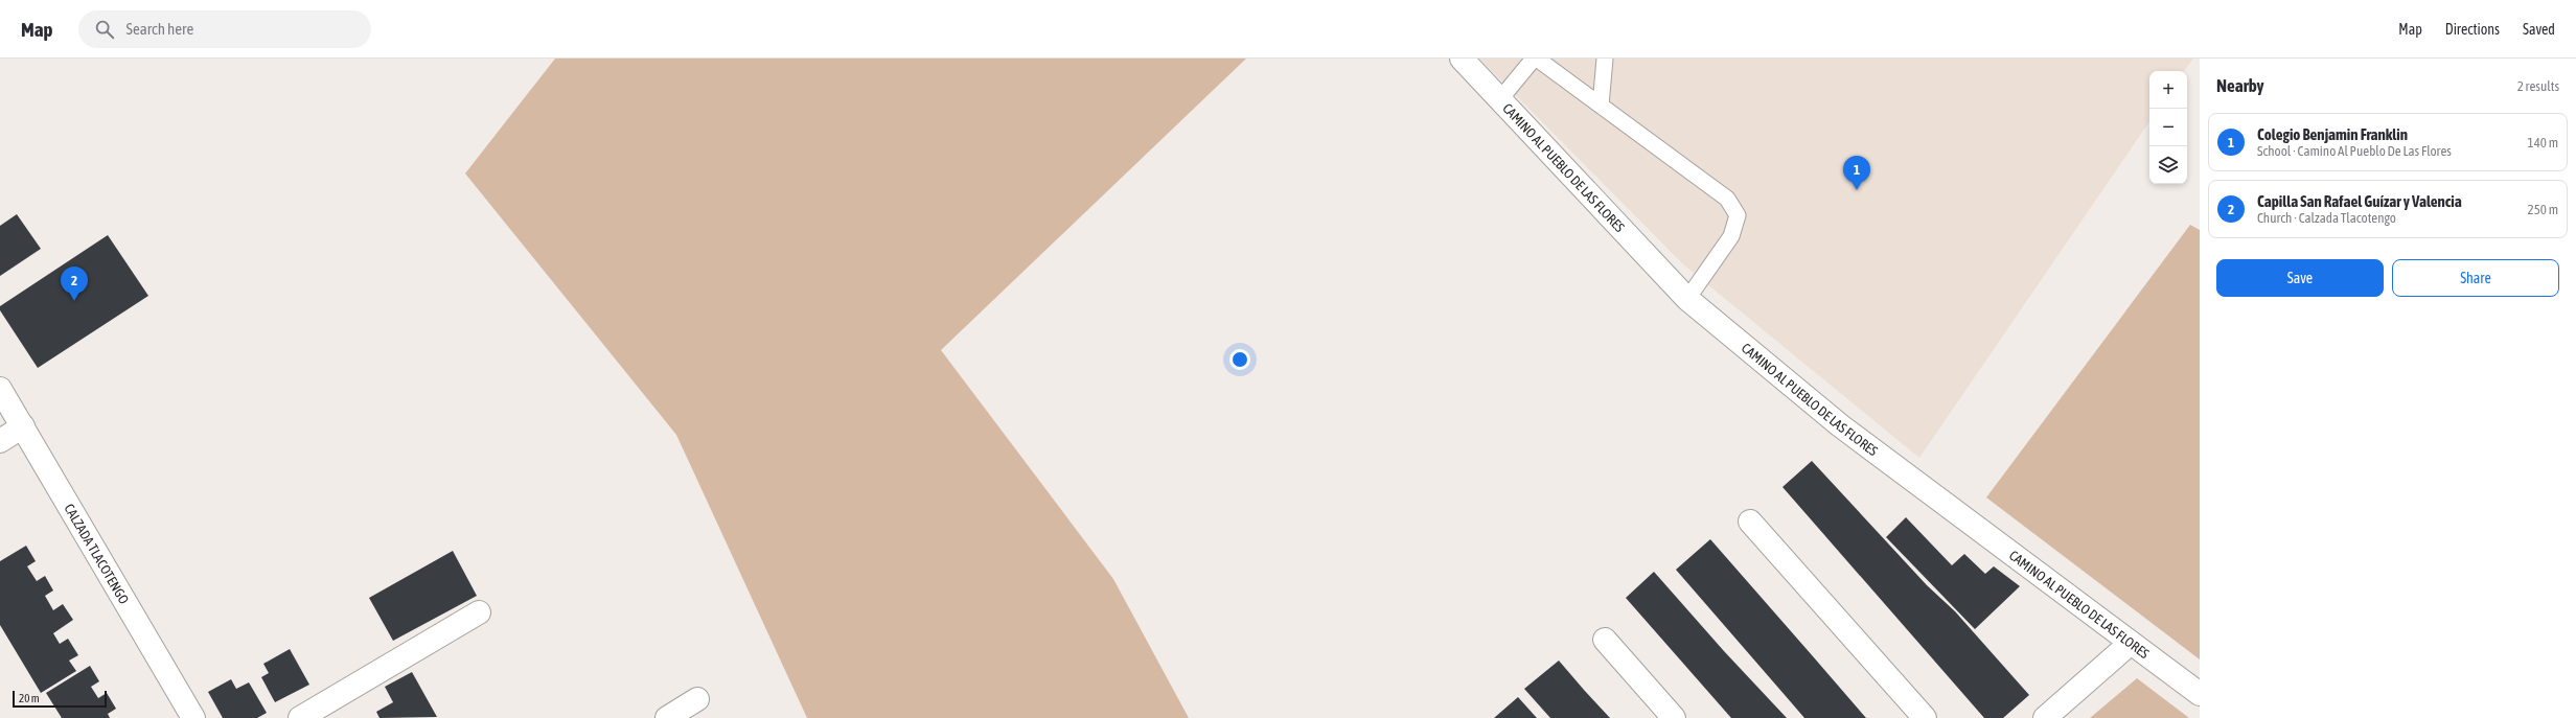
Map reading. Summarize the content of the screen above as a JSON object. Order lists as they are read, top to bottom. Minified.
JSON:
{"streets":{"street":["CAMINO AL PUEBLO DE LAS FLORES","CALZADA TLACOTENGO"]},"scale_bar":"20 m","page":{"header":"Map","search":"Search here","nav":["Map","Directions","Saved"],"heading":["Nearby","2 results"],"map_buttons":["+","−"],"list":[{"mark":"1","name":"Colegio Benjamin Franklin","note":"School · Camino Al Pueblo De Las Flores","value":"140 m"},{"mark":"2","name":"Capilla San Rafael Guízar y Valencia","note":"Church · Calzada Tlacotengo","value":"250 m"}],"pins":["1","2"],"buttons":["Save","Share"],"scale":"20 m"}}
